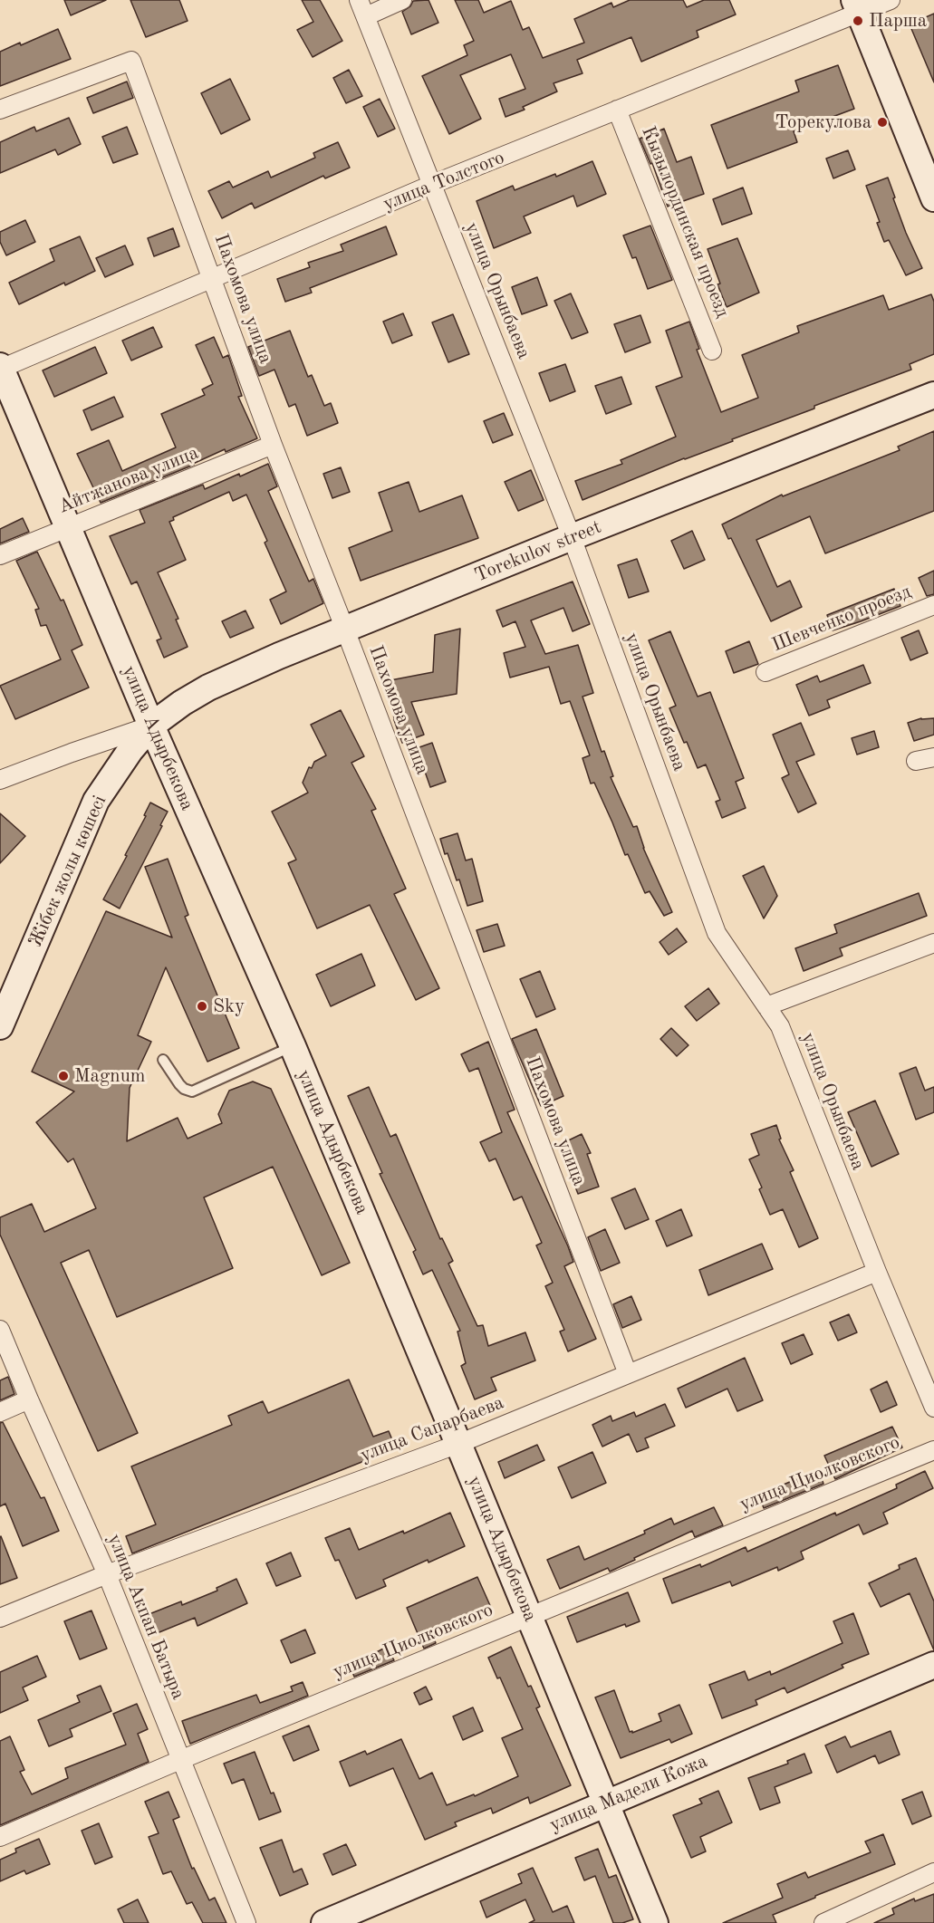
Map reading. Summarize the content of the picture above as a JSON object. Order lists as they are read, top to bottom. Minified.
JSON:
{"streets":{"main road":["Torekulov street","улица Адырбекова","Жібек жолы көшесі","улица Мадели Кожа"],"street":["улица Толстого","Кызылординская проезд","улица Орынбаева","Пахомова улица","Айтжанова улица","Шевченко проезд","улица Сапарбаева","улица Циолковского","улица Акпан Батыра"]},"crossings":[["улица Толстого","Кызылординская проезд"],["улица Толстого","улица Орынбаева"],["улица Толстого","Пахомова улица"],["улица Толстого","улица Адырбекова"],["улица Орынбаева","Torekulov street"],["улица Орынбаева","улица Сапарбаева"],["Пахомова улица","Айтжанова улица"],["Пахомова улица","Torekulov street"],["Пахомова улица","улица Сапарбаева"],["Айтжанова улица","улица Адырбекова"],["Torekulov street","улица Адырбекова"],["Torekulov street","Жібек жолы көшесі"],["улица Адырбекова","Жібек жолы көшесі"],["улица Адырбекова","улица Сапарбаева"],["улица Адырбекова","улица Циолковского"],["улица Адырбекова","улица Мадели Кожа"],["улица Сапарбаева","улица Акпан Батыра"],["улица Циолковского","улица Акпан Батыра"]],"places":["Парша","Торекулова","Sky","Magnum"]}
